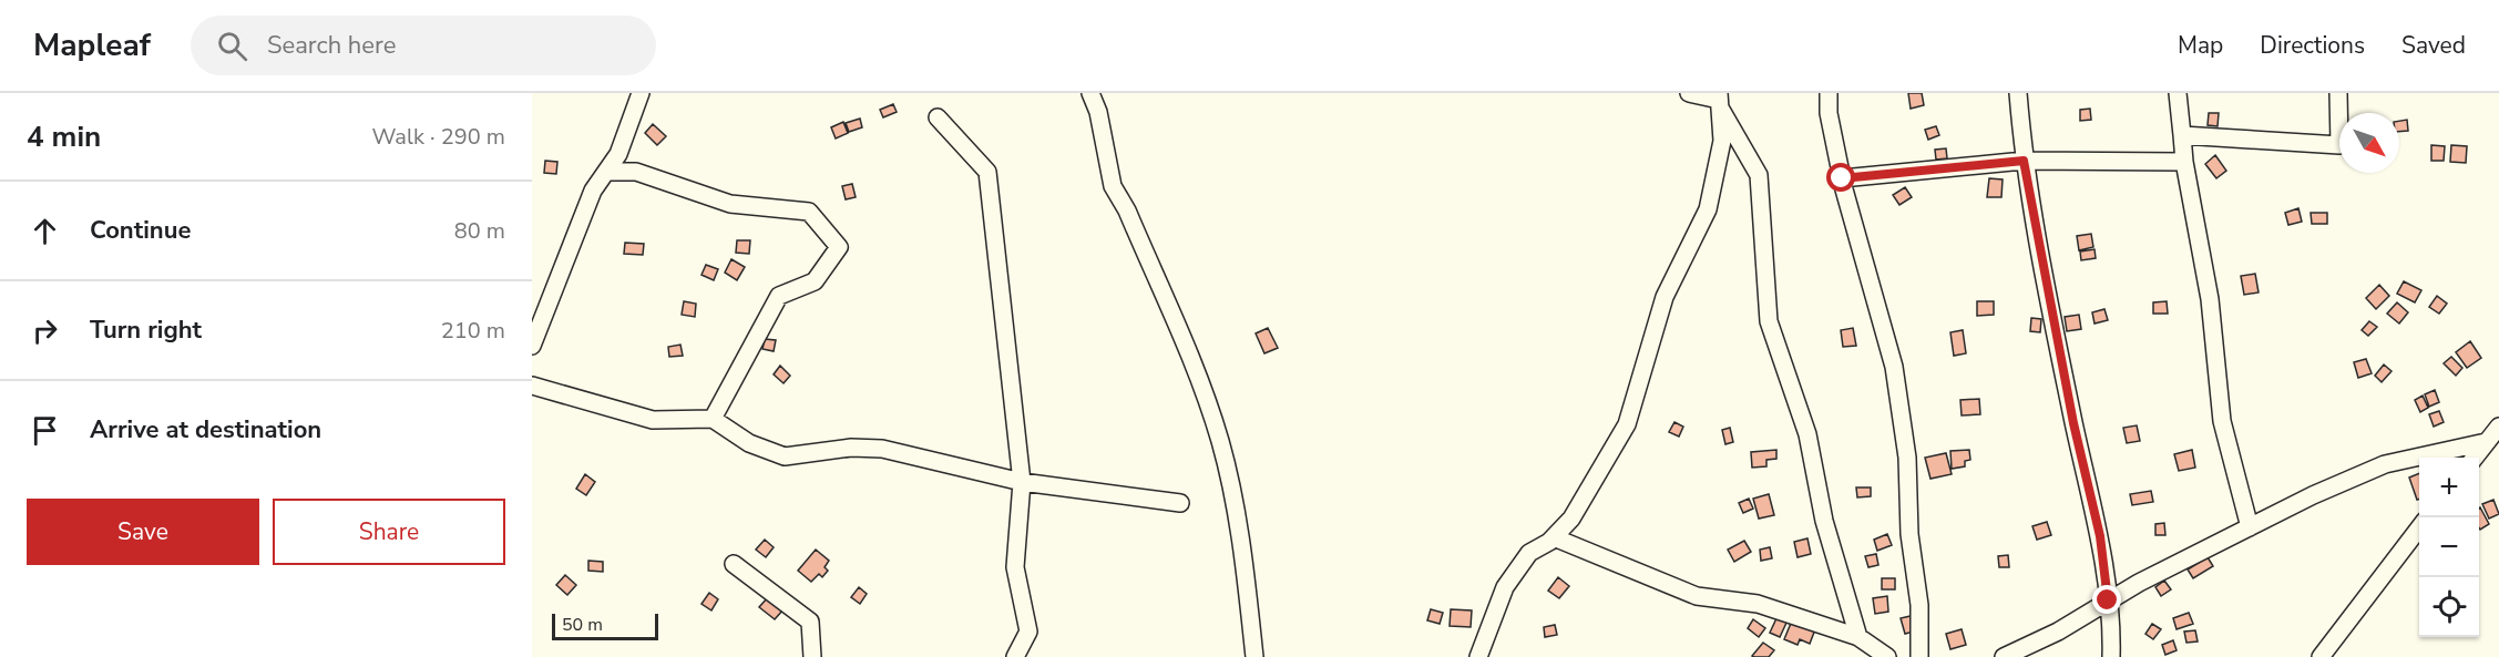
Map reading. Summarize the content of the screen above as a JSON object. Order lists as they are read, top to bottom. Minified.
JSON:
{"scale_bar":"50 m","north":"bottom right","page":{"header":"Mapleaf","search":"Search here","nav":["Map","Directions","Saved"],"heading":["4 min","Walk · 290 m"],"list":[["Continue","80 m"],["Turn right","210 m"],"Arrive at destination"],"map_buttons":["+","−"],"buttons":["Save","Share"],"scale":"50 m"}}
